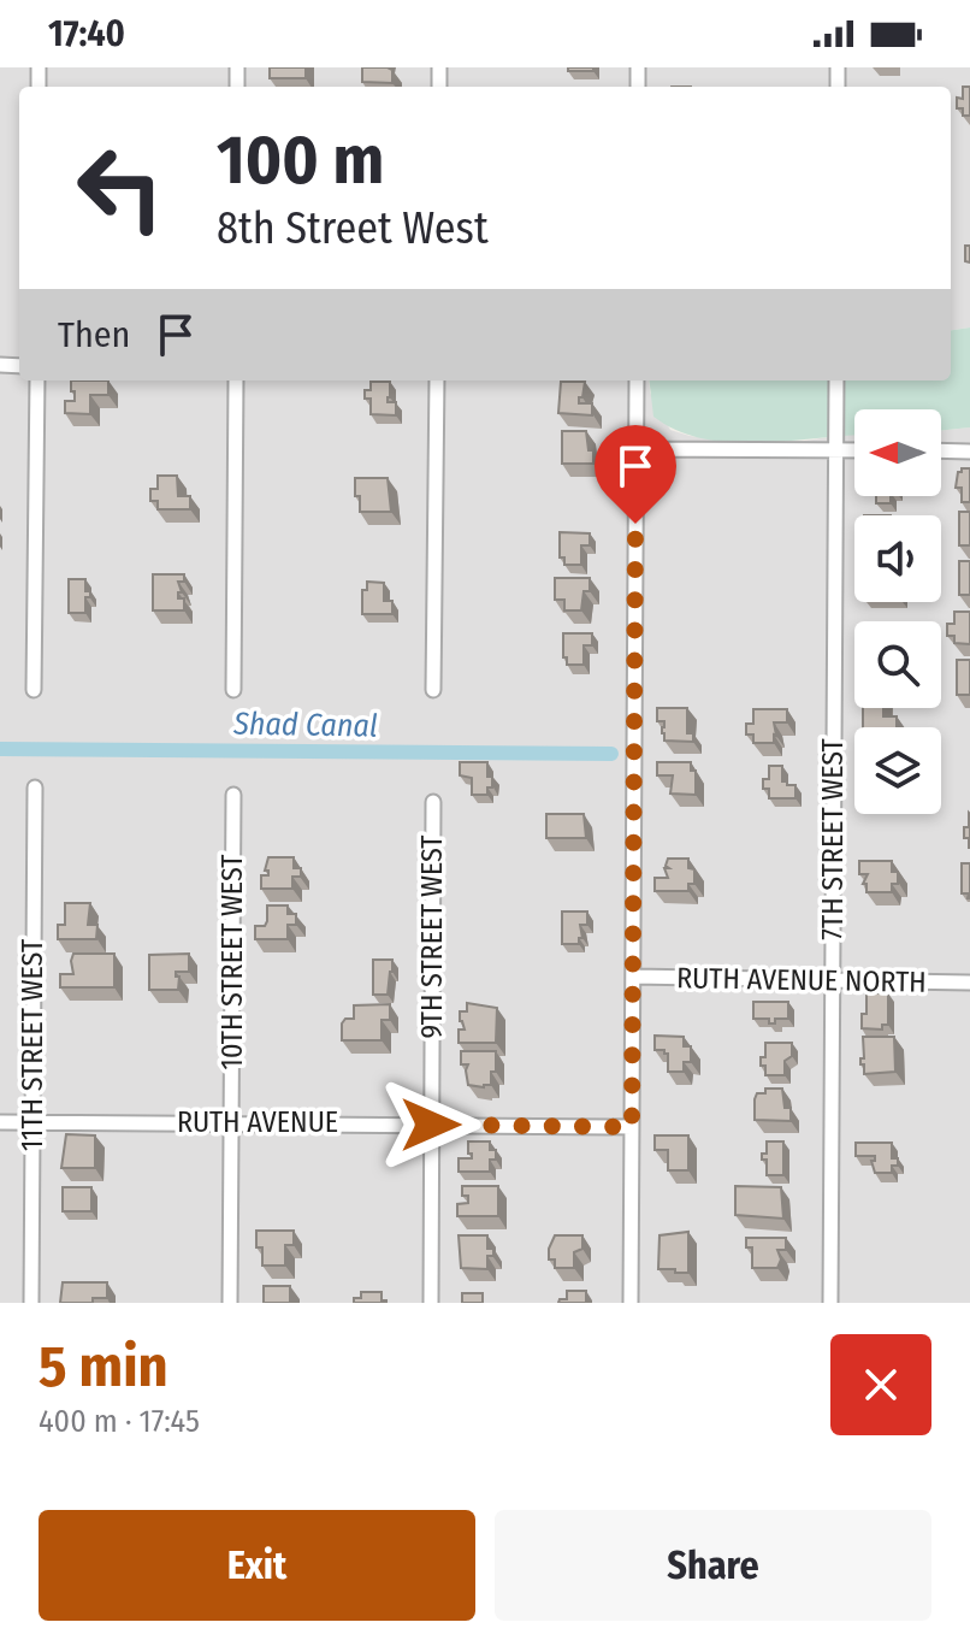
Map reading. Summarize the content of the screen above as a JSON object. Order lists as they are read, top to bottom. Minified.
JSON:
{"streets":{"street":["7TH STREET WEST","9TH STREET WEST","10TH STREET WEST","RUTH AVENUE NORTH","11TH STREET WEST","RUTH AVENUE"]},"crossings":[["7TH STREET WEST","RUTH AVENUE NORTH"],["9TH STREET WEST","RUTH AVENUE"],["10TH STREET WEST","RUTH AVENUE"],["11TH STREET WEST","RUTH AVENUE"]],"water":["Shad Canal"],"north":"left","page":{"status":"17:40","turn":["100 m","8th Street West"],"then":"Then","heading":["5 min","400 m · 17:45"],"buttons":["Exit","Share"]}}
